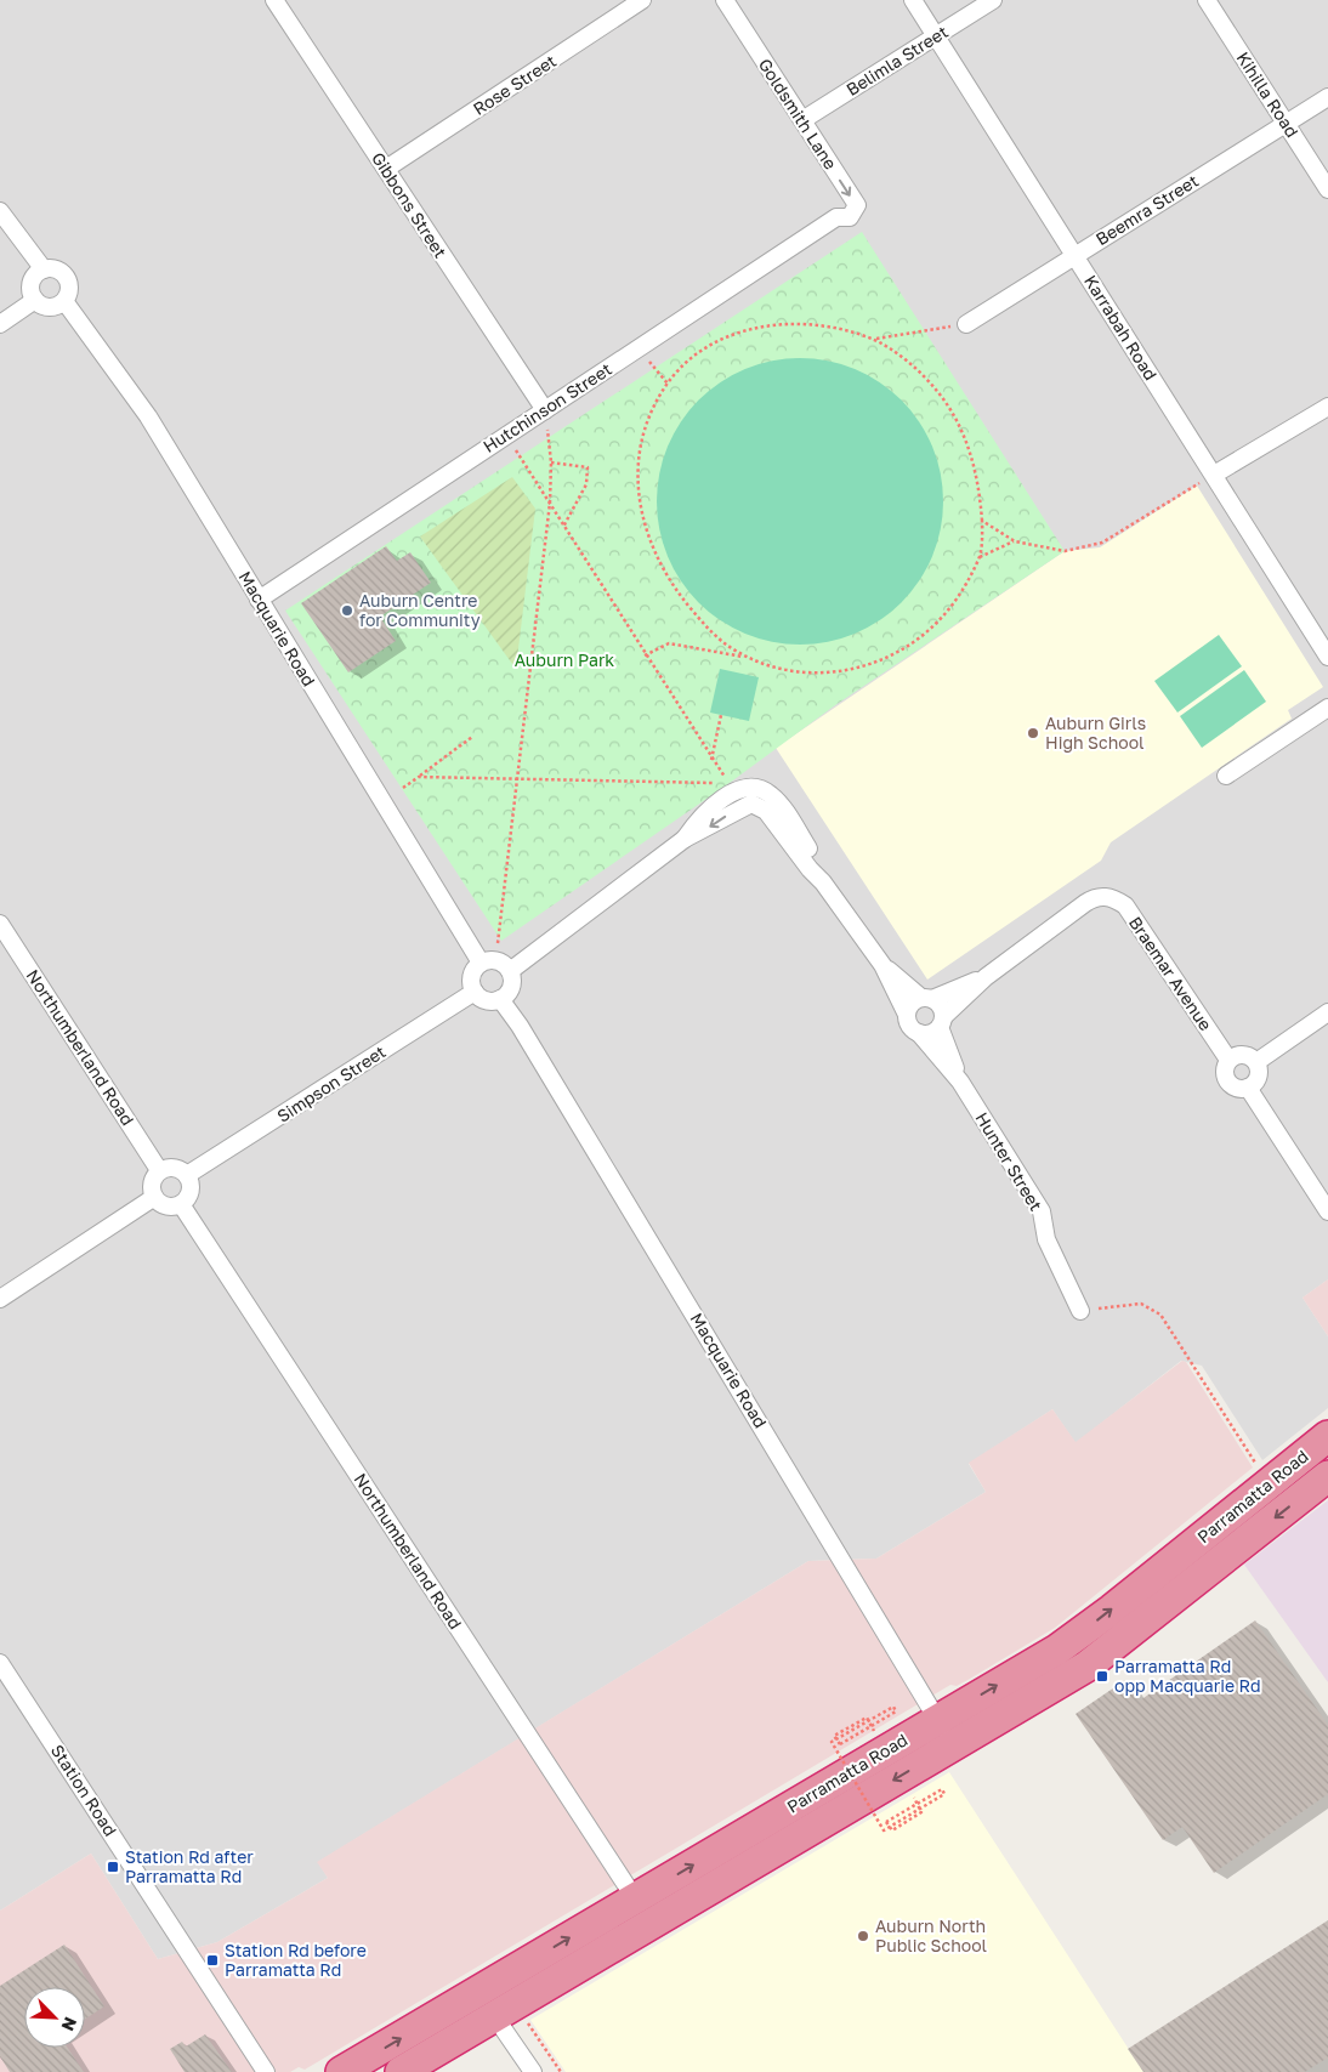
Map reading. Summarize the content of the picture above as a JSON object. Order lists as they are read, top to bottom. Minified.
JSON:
{"streets":{"highway":["Parramatta Road"],"street":["Belimla Street","Rose Street","Kihilla Road","Goldsmith Lane","Gibbons Street","Beemra Street","Karrabah Road","Hutchinson Street","Macquarie Road","Braemar Avenue","Northumberland Road","Simpson Street","Hunter Street","Station Road"]},"crossings":[["Belimla Street","Goldsmith Lane"],["Belimla Street","Karrabah Road"],["Rose Street","Gibbons Street"],["Kihilla Road","Beemra Street"],["Goldsmith Lane","Hutchinson Street"],["Gibbons Street","Hutchinson Street"],["Beemra Street","Karrabah Road"],["Hutchinson Street","Macquarie Road"],["Macquarie Road","Simpson Street"],["Macquarie Road","Parramatta Road"],["Braemar Avenue","Hunter Street"],["Northumberland Road","Simpson Street"],["Northumberland Road","Parramatta Road"]],"parks":["Auburn Park"],"places":{"other":["Auburn Centre for Community","Auburn Girls High School","Auburn North Public School"],"transit":["Parramatta Rd opp Macquarie Rd","Station Rd after Parramatta Rd","Station Rd before Parramatta Rd"]},"north":"bottom right"}
